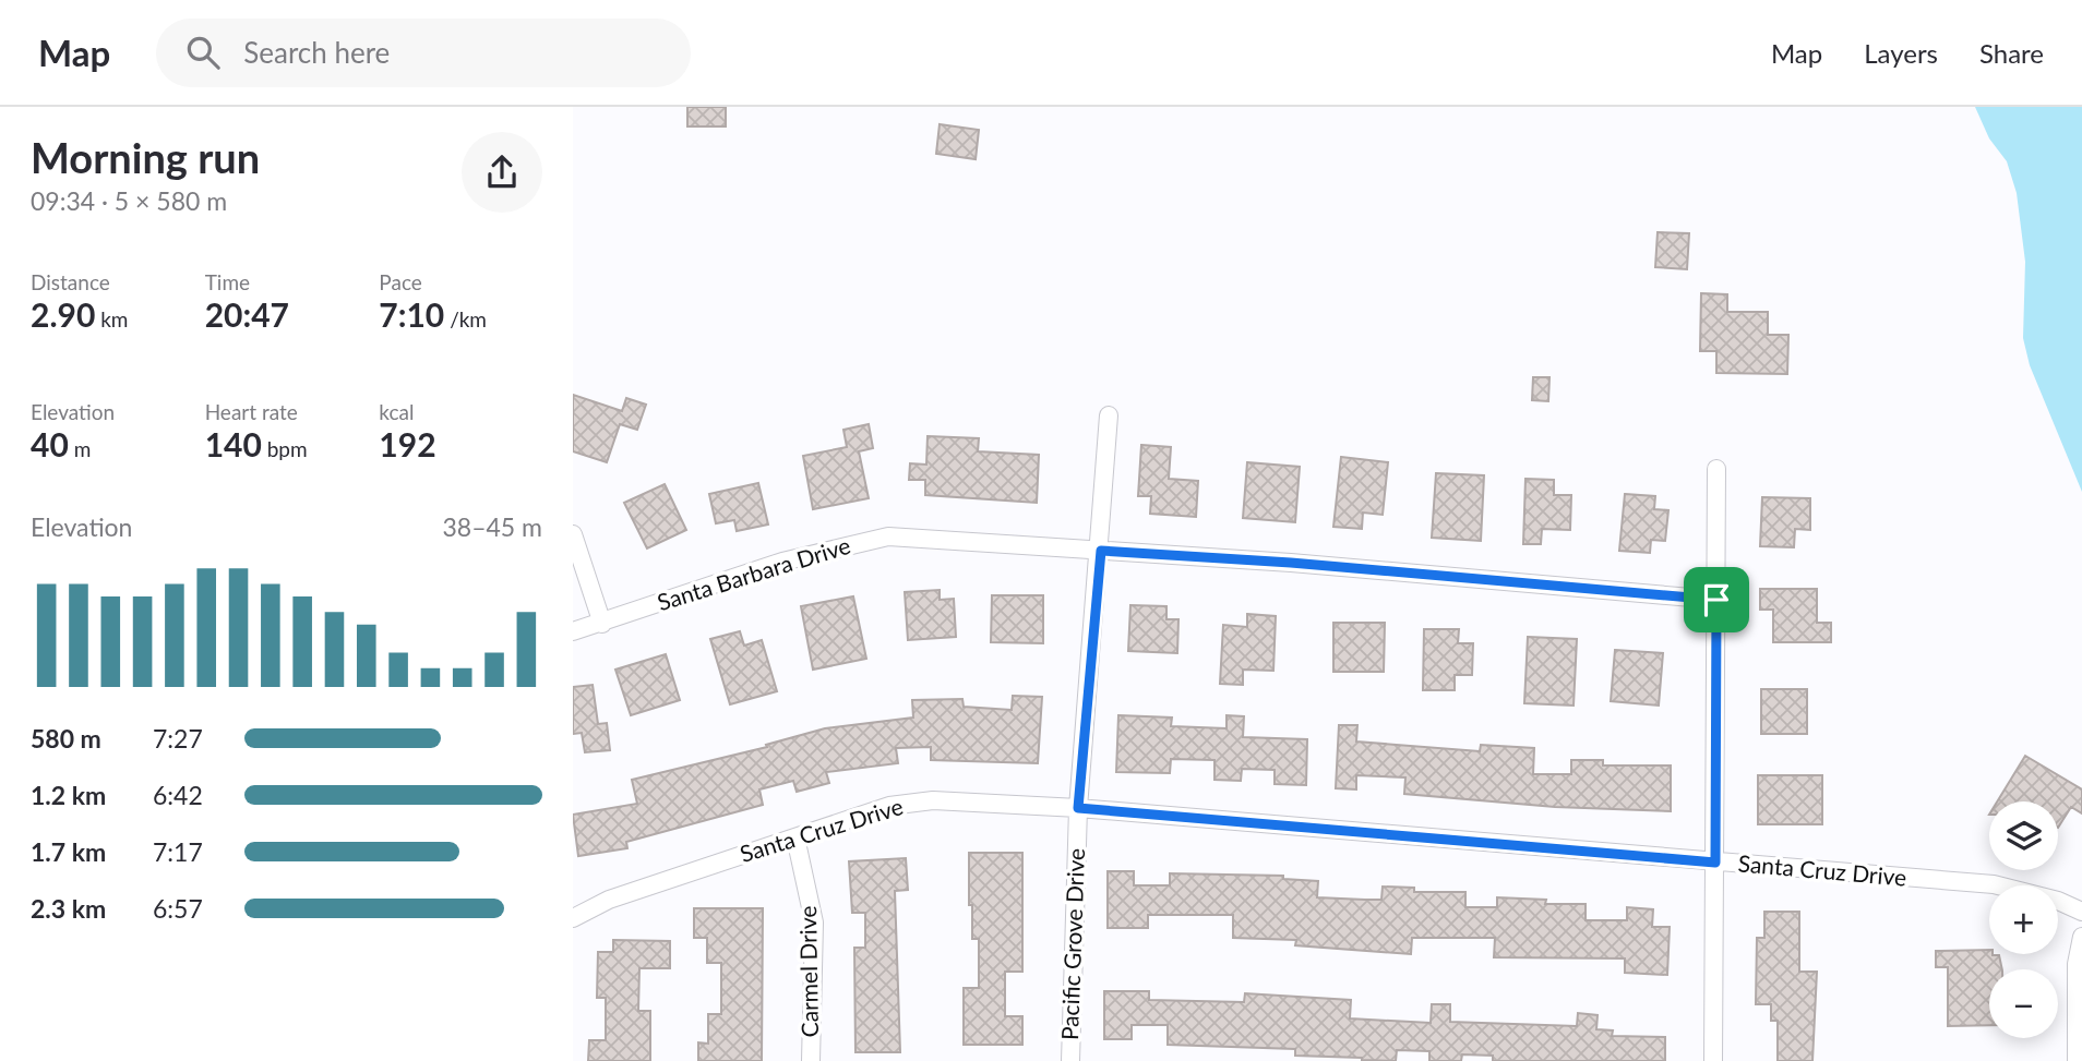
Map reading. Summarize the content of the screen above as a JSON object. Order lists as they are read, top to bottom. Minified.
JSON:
{"streets":{"street":["Santa Barbara Drive","Santa Cruz Drive","Pacific Grove Drive","Carmel Drive"]},"crossings":[["Santa Barbara Drive","Pacific Grove Drive"],["Santa Cruz Drive","Pacific Grove Drive"],["Santa Cruz Drive","Carmel Drive"]],"page":{"header":"Map","search":"Search here","nav":["Map","Layers","Share"],"heading":["Morning run","09:34 · 5 × 580 m"],"stats":[["Distance","2.90 km"],["Time","20:47"],["Pace","7:10 /km"],["Elevation","40 m"],["Heart rate","140 bpm"],["kcal","192"]],"chart":["Elevation","38–45 m"],"list":[{"name":"580 m","note":"7:27"},{"name":"1.2 km","note":"6:42"},{"name":"1.7 km","note":"7:17"},{"name":"2.3 km","note":"6:57"}],"map_buttons":["+","−"]}}
